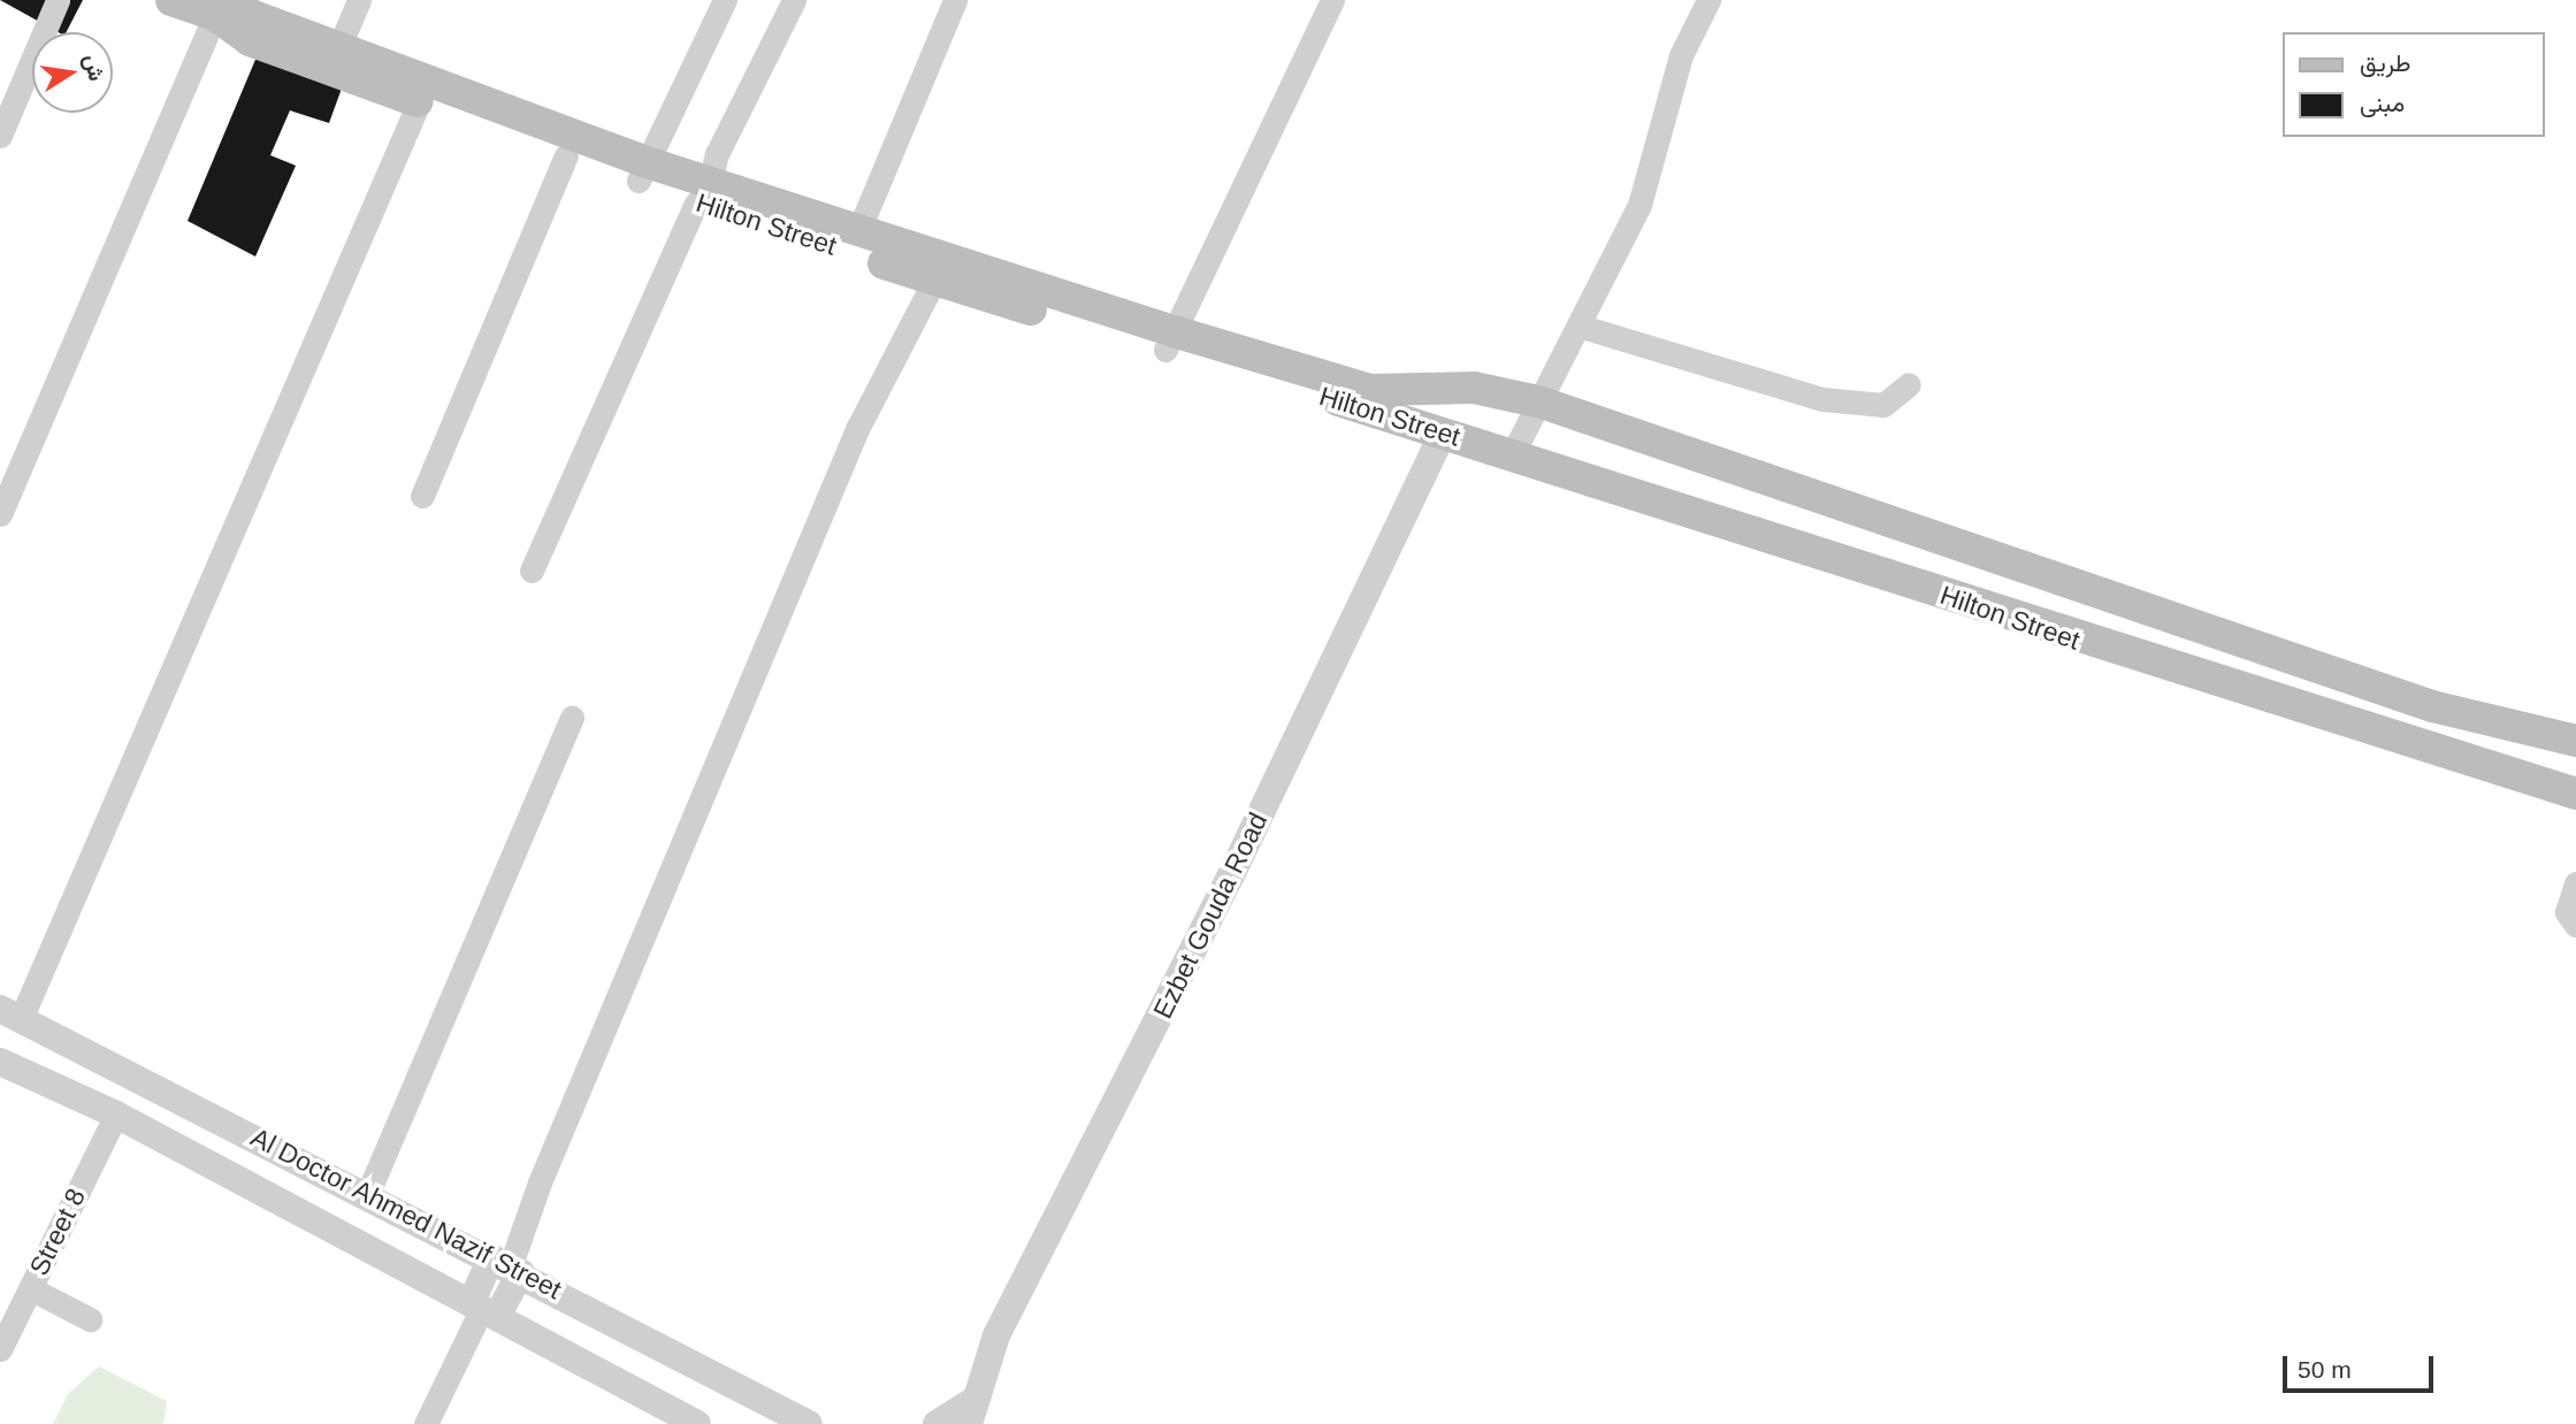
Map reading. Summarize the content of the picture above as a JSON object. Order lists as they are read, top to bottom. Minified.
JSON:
{"streets":{"main road":["Hilton Street"],"street":["Ezbet Gouda Road","Al Doctor Ahmed Nazif Street","Street 8"]},"crossings":[["Hilton Street","Ezbet Gouda Road"],["Al Doctor Ahmed Nazif Street","Street 8"]],"legend":["طريق","مبنى"],"scale_bar":"50 m","north":"right"}
